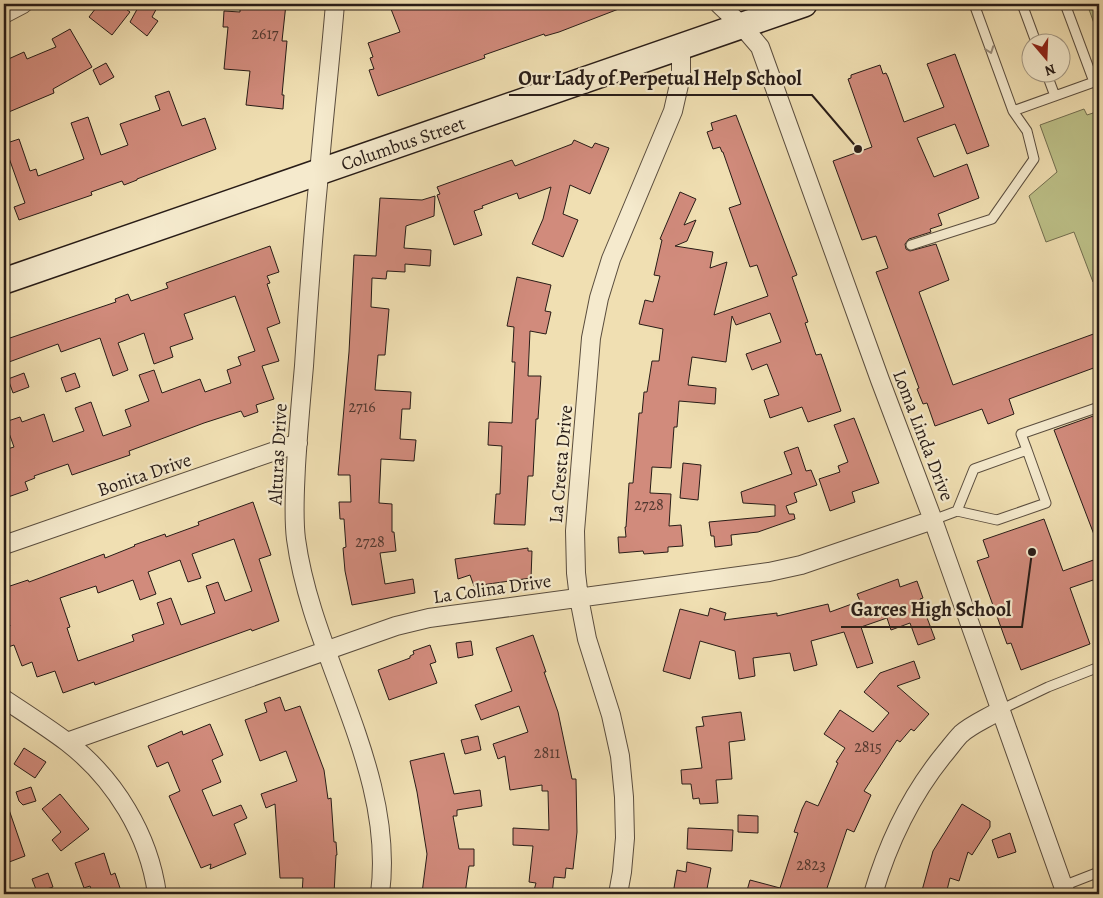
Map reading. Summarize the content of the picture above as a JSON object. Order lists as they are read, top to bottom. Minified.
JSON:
{"streets":{"main road":["Columbus Street"],"street":["Loma Linda Drive","Alturas Drive","La Cresta Drive","Bonita Drive","La Colina Drive"]},"crossings":[["Columbus Street","Loma Linda Drive"],["Columbus Street","Alturas Drive"],["Columbus Street","La Cresta Drive"],["Loma Linda Drive","La Colina Drive"],["Alturas Drive","Bonita Drive"],["Alturas Drive","La Colina Drive"],["La Cresta Drive","La Colina Drive"]],"places":["Our Lady of Perpetual Help School","Garces High School"],"house_numbers":["2617","2716","2728","2728","2815","2811","2823"],"north":"bottom"}
